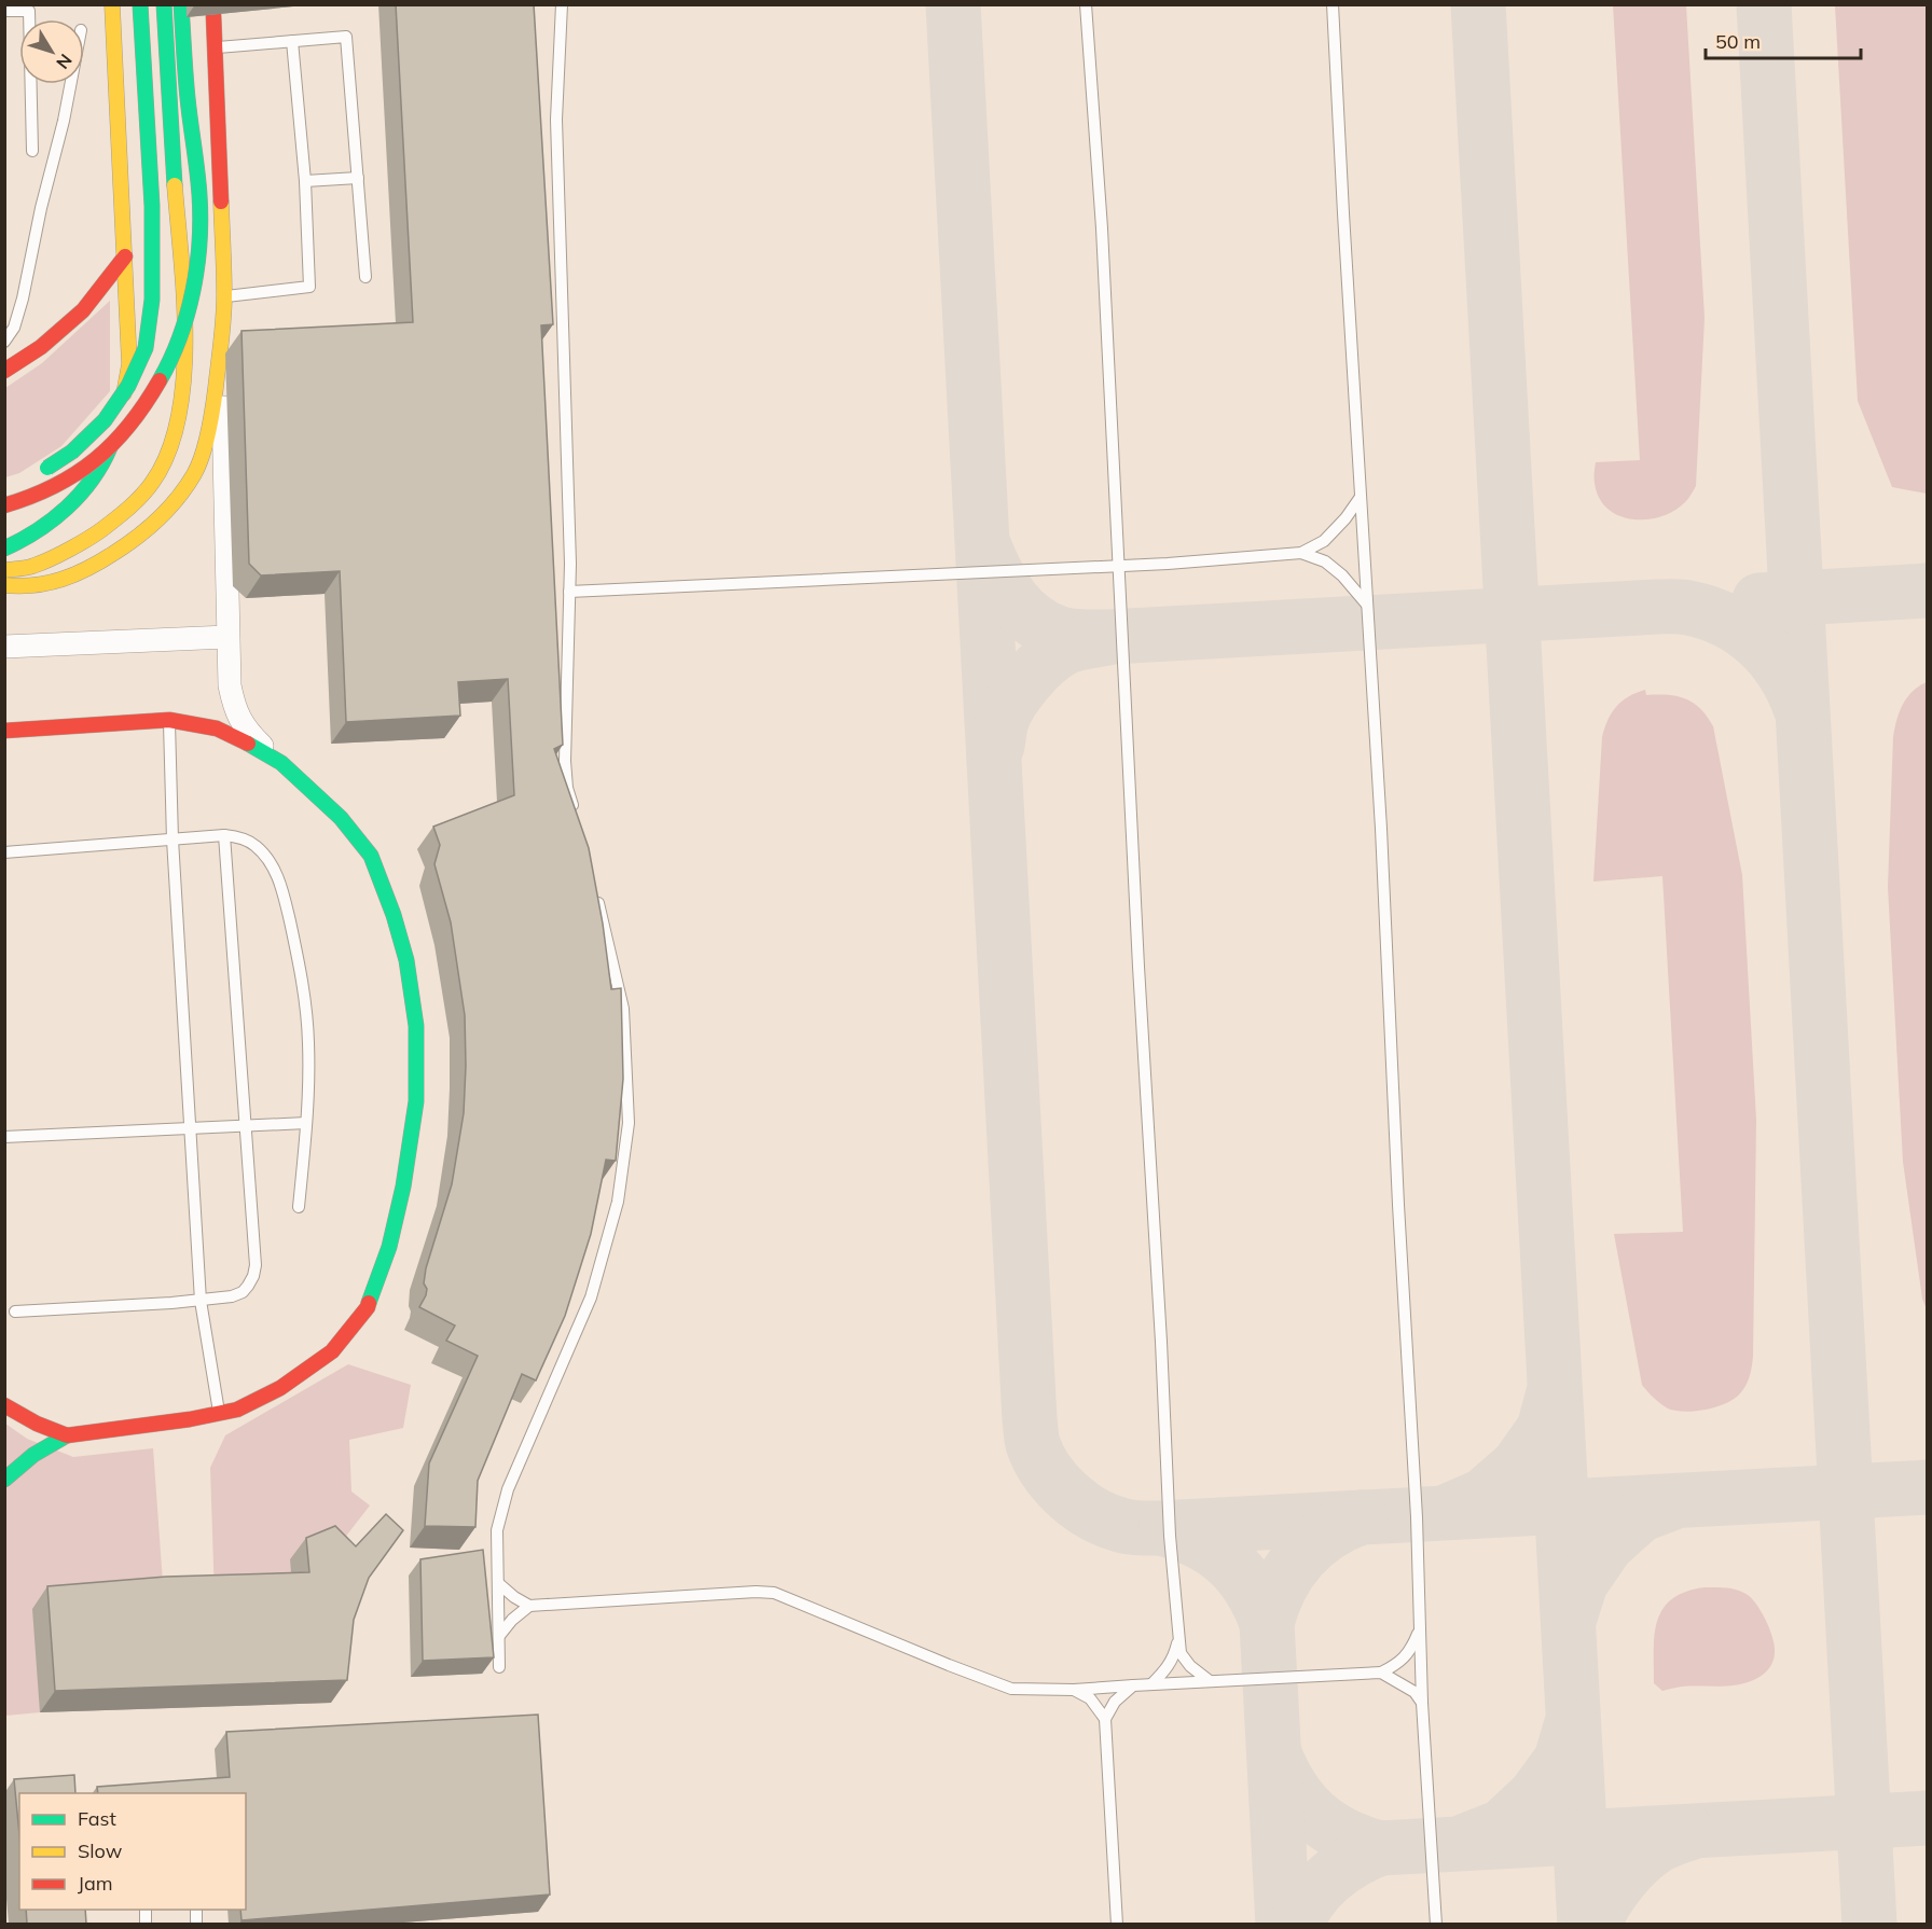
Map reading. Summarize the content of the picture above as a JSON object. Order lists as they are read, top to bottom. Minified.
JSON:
{"legend":["Fast","Slow","Jam"],"scale_bar":"50 m","north":"bottom right"}
